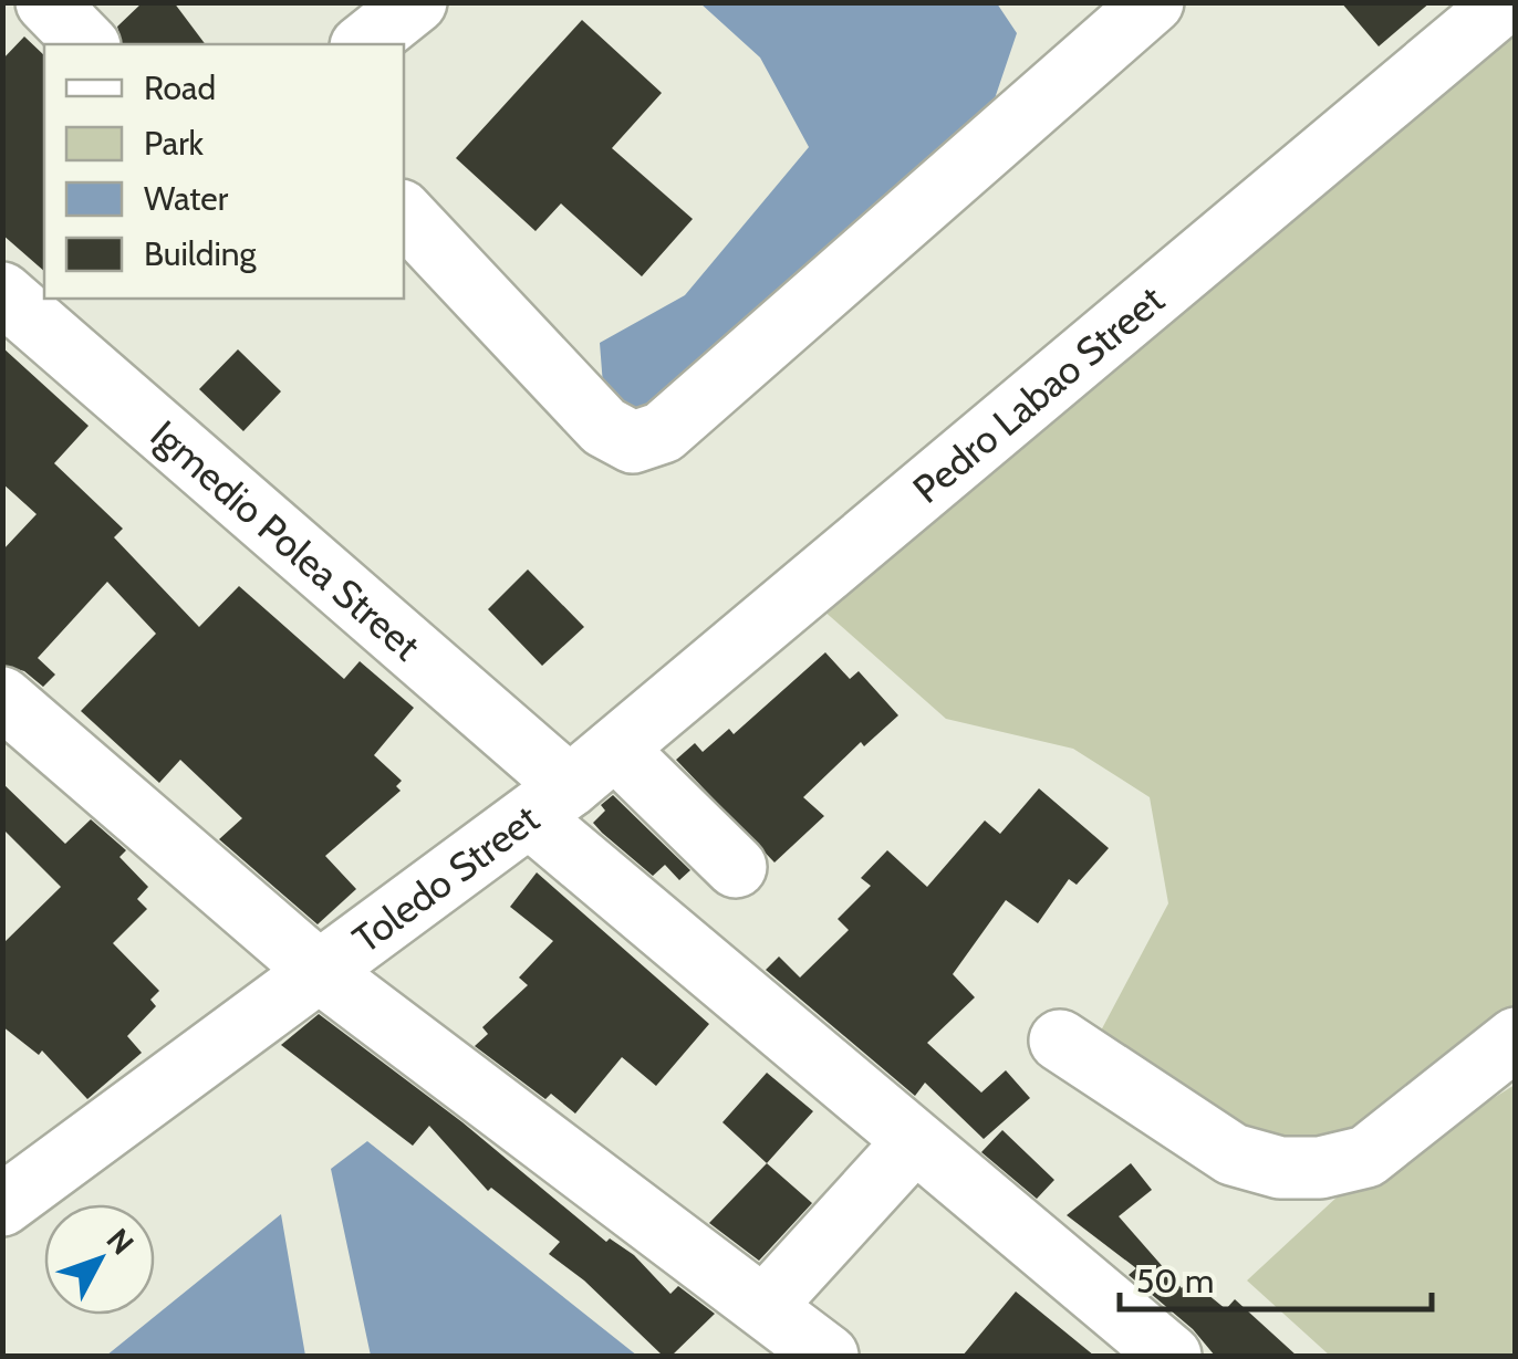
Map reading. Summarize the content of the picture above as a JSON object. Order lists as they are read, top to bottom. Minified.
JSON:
{"streets":{"street":["Pedro Labao Street","Igmedio Polea Street","Toledo Street"]},"crossings":[["Pedro Labao Street","Igmedio Polea Street"],["Pedro Labao Street","Toledo Street"],["Igmedio Polea Street","Toledo Street"]],"legend":["Road","Park","Water","Building"],"scale_bar":"50 m","north":"top right"}
